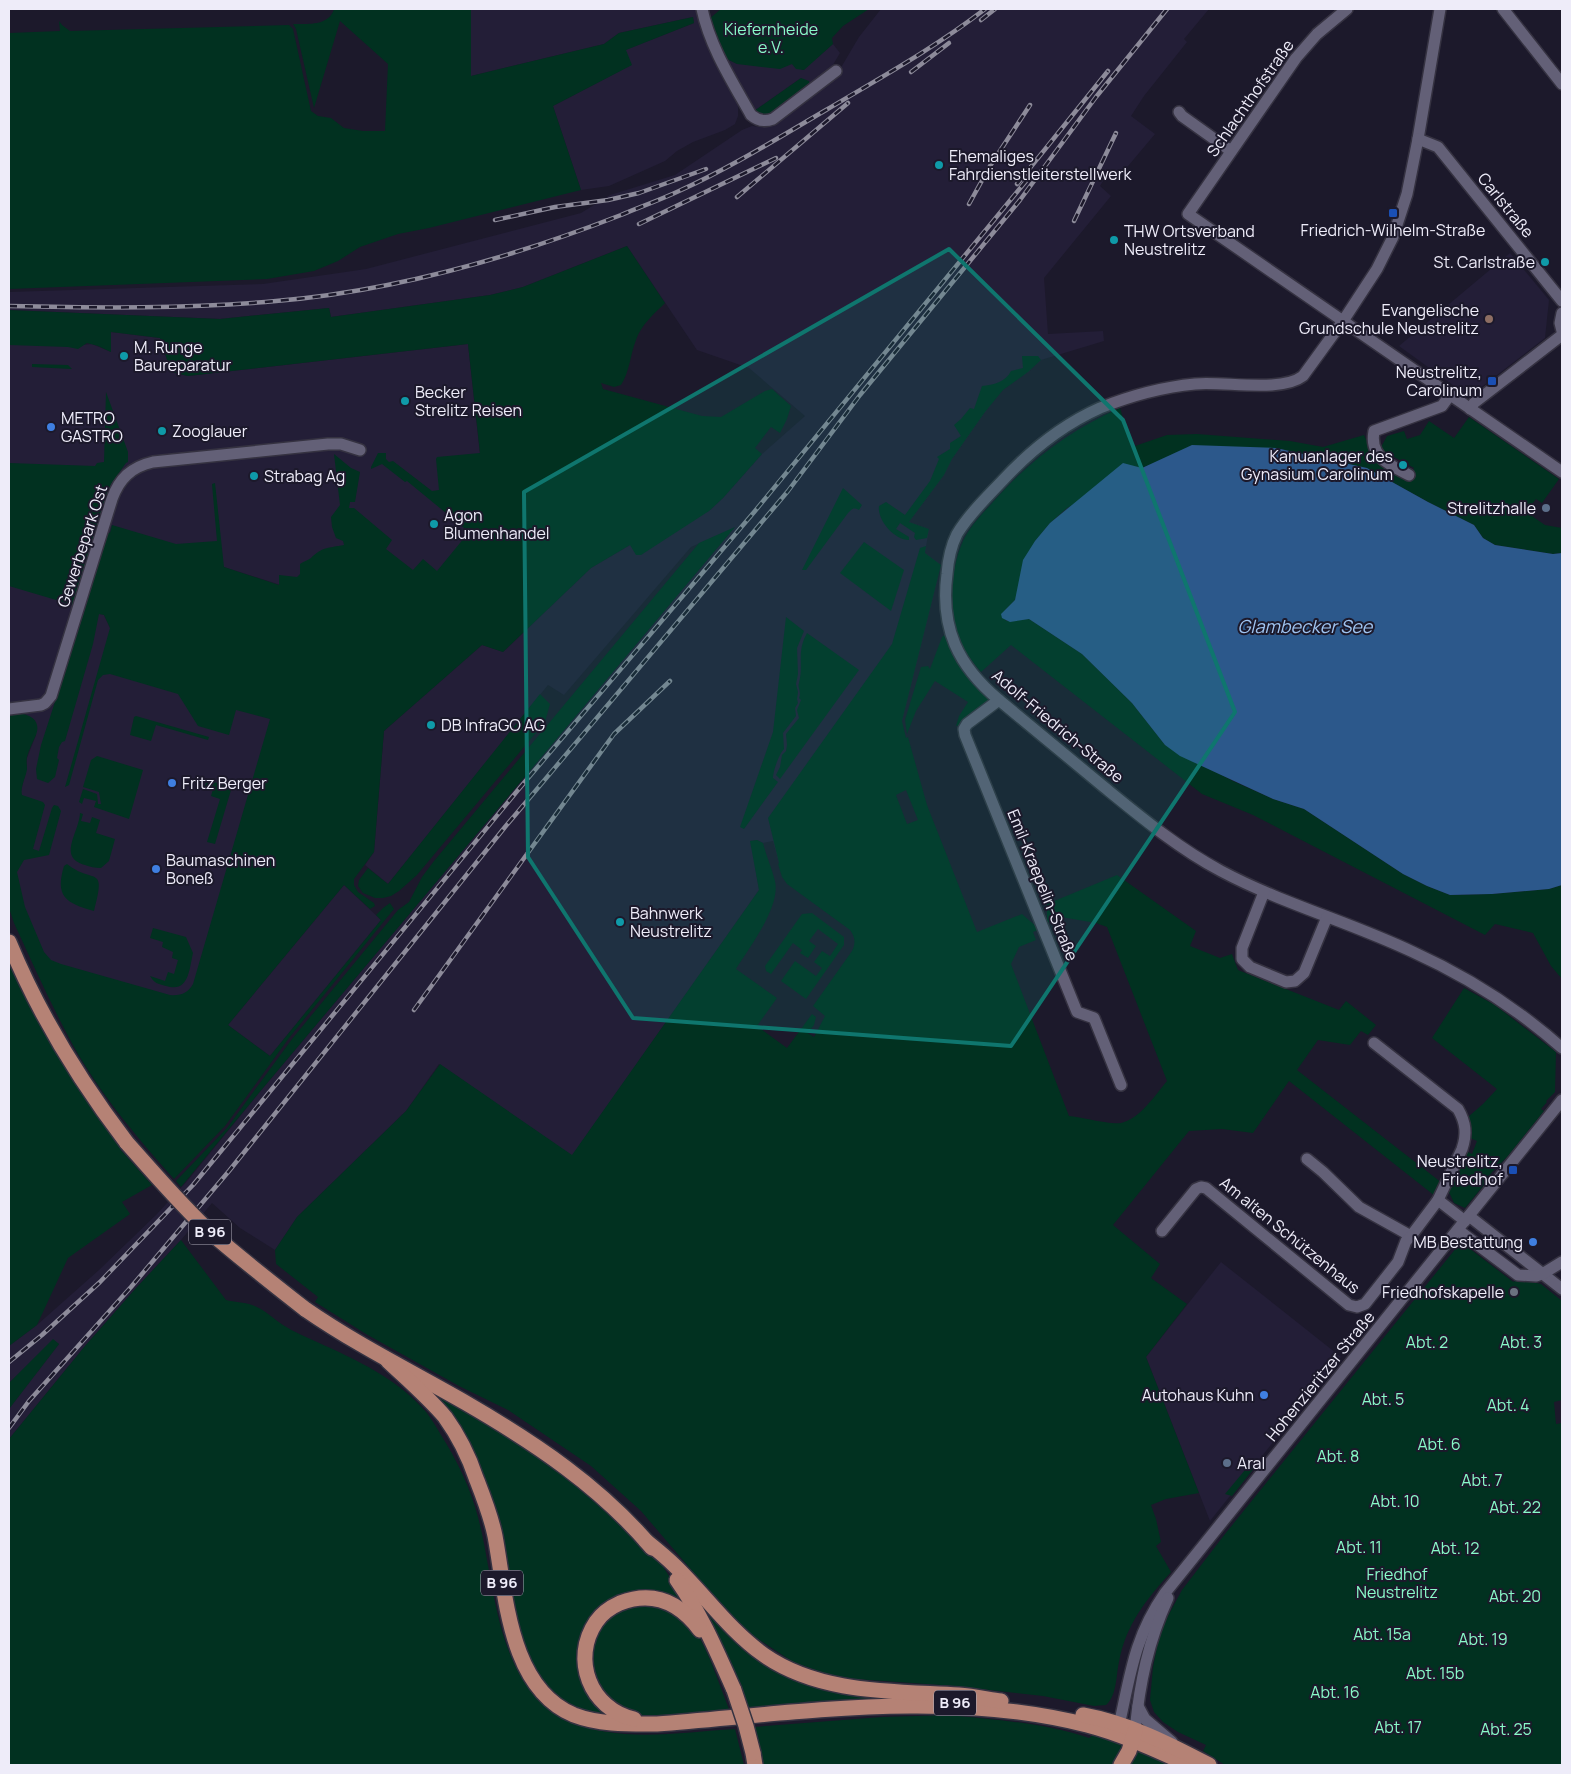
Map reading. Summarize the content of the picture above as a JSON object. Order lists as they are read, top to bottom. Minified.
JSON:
{"streets":{"main road":["B 96"],"street":["Schlachthofstraße","Carlstraße","Gewerbepark Ost","Adolf-Friedrich-Straße","Emil-Kraepelin-Straße","Am alten Schützenhaus","Hohenzieritzer Straße"]},"crossings":[["Schlachthofstraße","Adolf-Friedrich-Straße"],["Adolf-Friedrich-Straße","Emil-Kraepelin-Straße"],["B 96","Hohenzieritzer Straße"]],"water":["Glambecker See"],"parks":["Kiefernheide e.V.","Abt. 2","Abt. 3","Abt. 5","Abt. 4","Abt. 6","Abt. 8","Abt. 7","Abt. 10","Abt. 22","Abt. 11","Abt. 12","Friedhof Neustrelitz","Abt. 20","Abt. 15a","Abt. 19","Abt. 15b","Abt. 16","Abt. 17","Abt. 25"],"places":{"other":["Ehemaliges Fahrdienstleiterstellwerk","THW Ortsverband Neustrelitz","St. Carlstraße","Evangelische Grundschule Neustrelitz","M. Runge Baureparatur","Becker Strelitz Reisen","METRO GASTRO","Zooglauer","Kanuanlager des Gynasium Carolinum","Strabag Ag","Strelitzhalle","Agon Blumenhandel","DB InfraGO AG","Fritz Berger","Baumaschinen Boneß","Bahnwerk Neustrelitz","MB Bestattung","Friedhofskapelle","Autohaus Kuhn","Aral"],"transit":["Friedrich-Wilhelm-Straße","Neustrelitz, Carolinum","Neustrelitz, Friedhof"]}}
